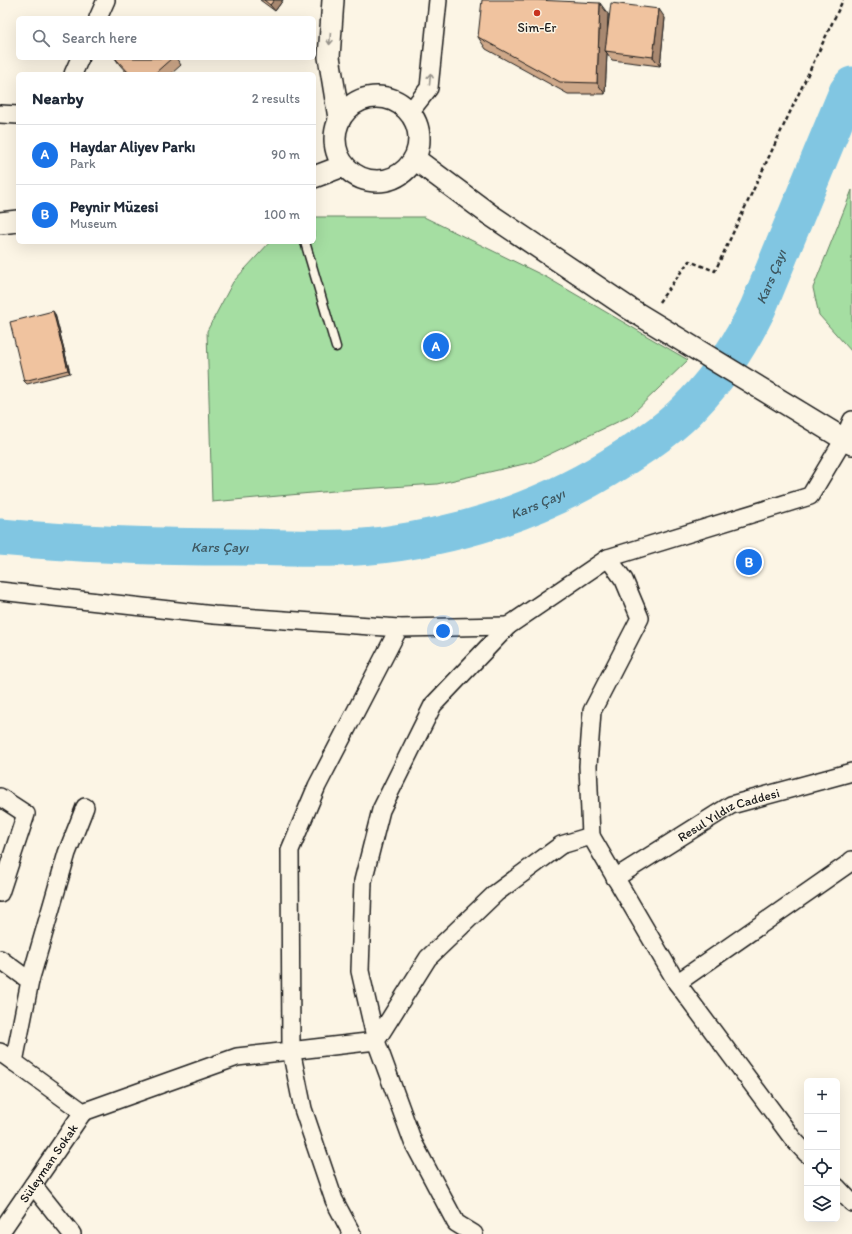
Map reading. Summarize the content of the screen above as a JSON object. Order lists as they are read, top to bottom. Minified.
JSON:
{"streets":{"street":["Resul Yıldız Caddesi","Süleyman Sokak"]},"water":["Kars Çayı"],"places":["Sim-Er"],"page":{"search":"Search here","heading":["Nearby","2 results"],"list":[{"mark":"A","name":"Haydar Aliyev Parkı","note":"Park","value":"90 m"},{"mark":"B","name":"Peynir Müzesi","note":"Museum","value":"100 m"}],"pins":["A","B"],"map_buttons":["+","−"]}}
